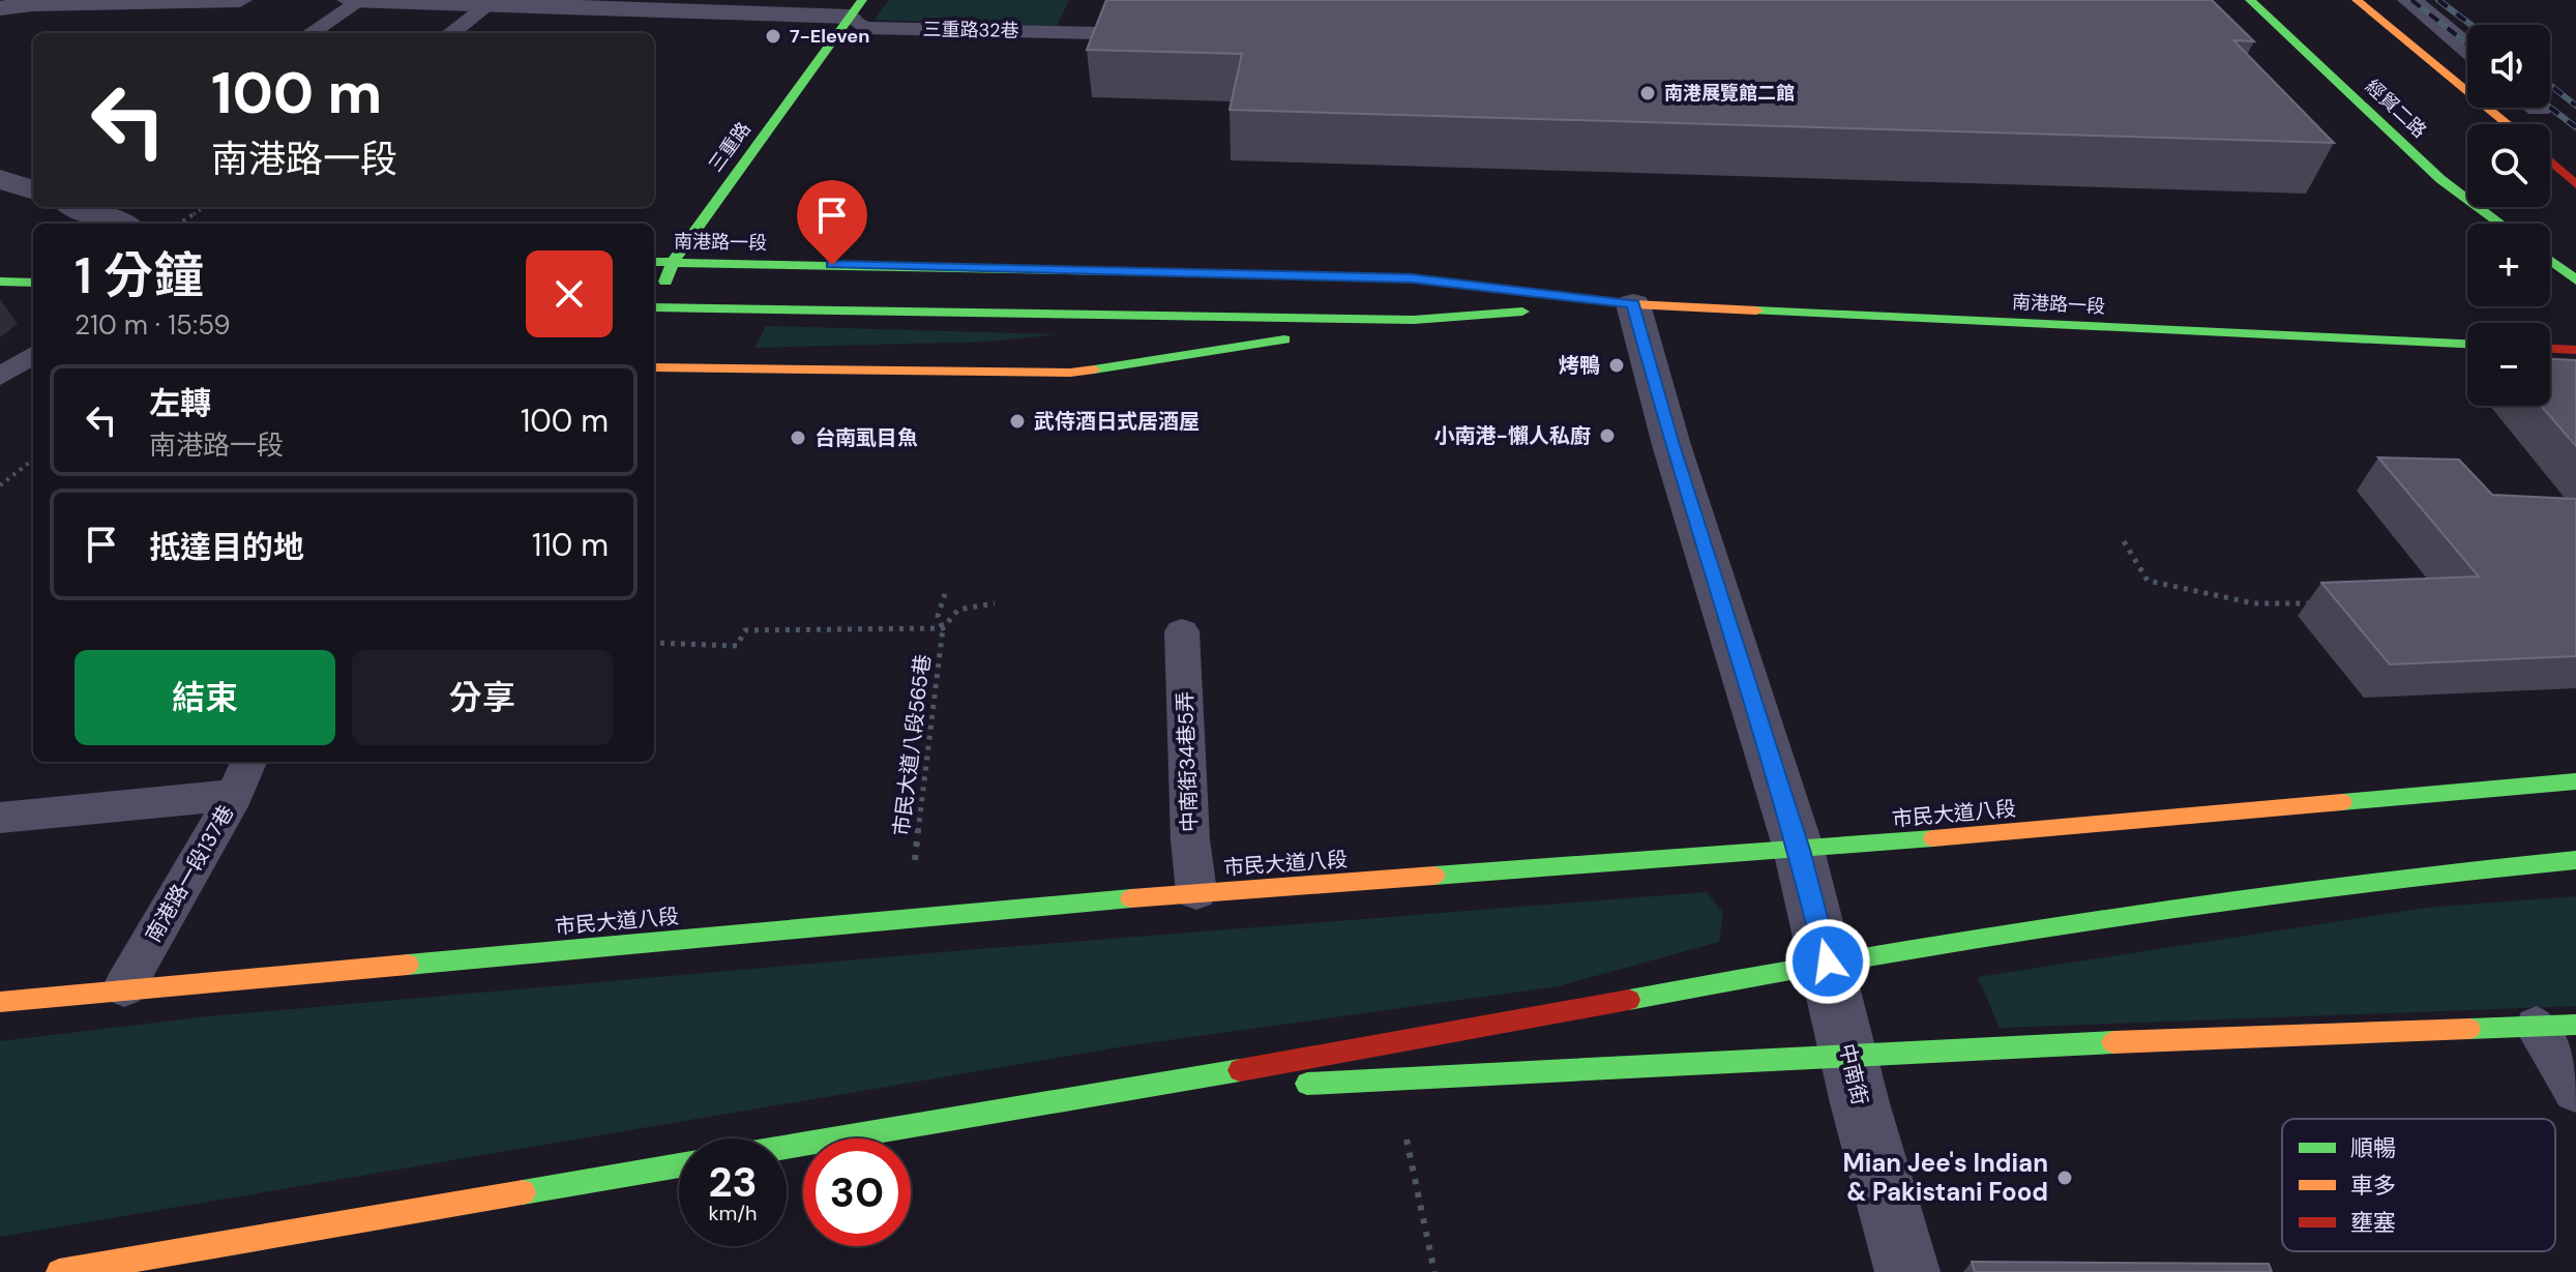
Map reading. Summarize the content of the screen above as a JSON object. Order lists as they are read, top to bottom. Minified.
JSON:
{"streets":{"main road":["經貿二路","三重路","南港路一段","市民大道八段"],"street":["中南街"],"lane":["三重路32巷","中南街34巷5弄","南港路一段137巷"],"path":["市民大道八段565巷"]},"crossings":[["三重路32巷","三重路"],["三重路","南港路一段"],["南港路一段","中南街"],["中南街34巷5弄","市民大道八段"],["市民大道八段","南港路一段137巷"],["市民大道八段","中南街"]],"places":["7-Eleven","南港展覽館二館","烤鴨","武侍酒日式居酒屋","小南港-懶人私廚","台南虱目魚","Mian Jee's Indian & Pakistani Food"],"legend":["順暢","車多","壅塞"],"page":{"map_buttons":["+","−"],"turn":["100 m","南港路一段"],"heading":["1 分鐘","210 m · 15:59"],"list":[{"name":"左轉","note":"南港路一段","value":"100 m"},{"name":"抵達目的地","value":"110 m"}],"buttons":["結束","分享"],"speed":"23 km/h","limit":"30"}}
